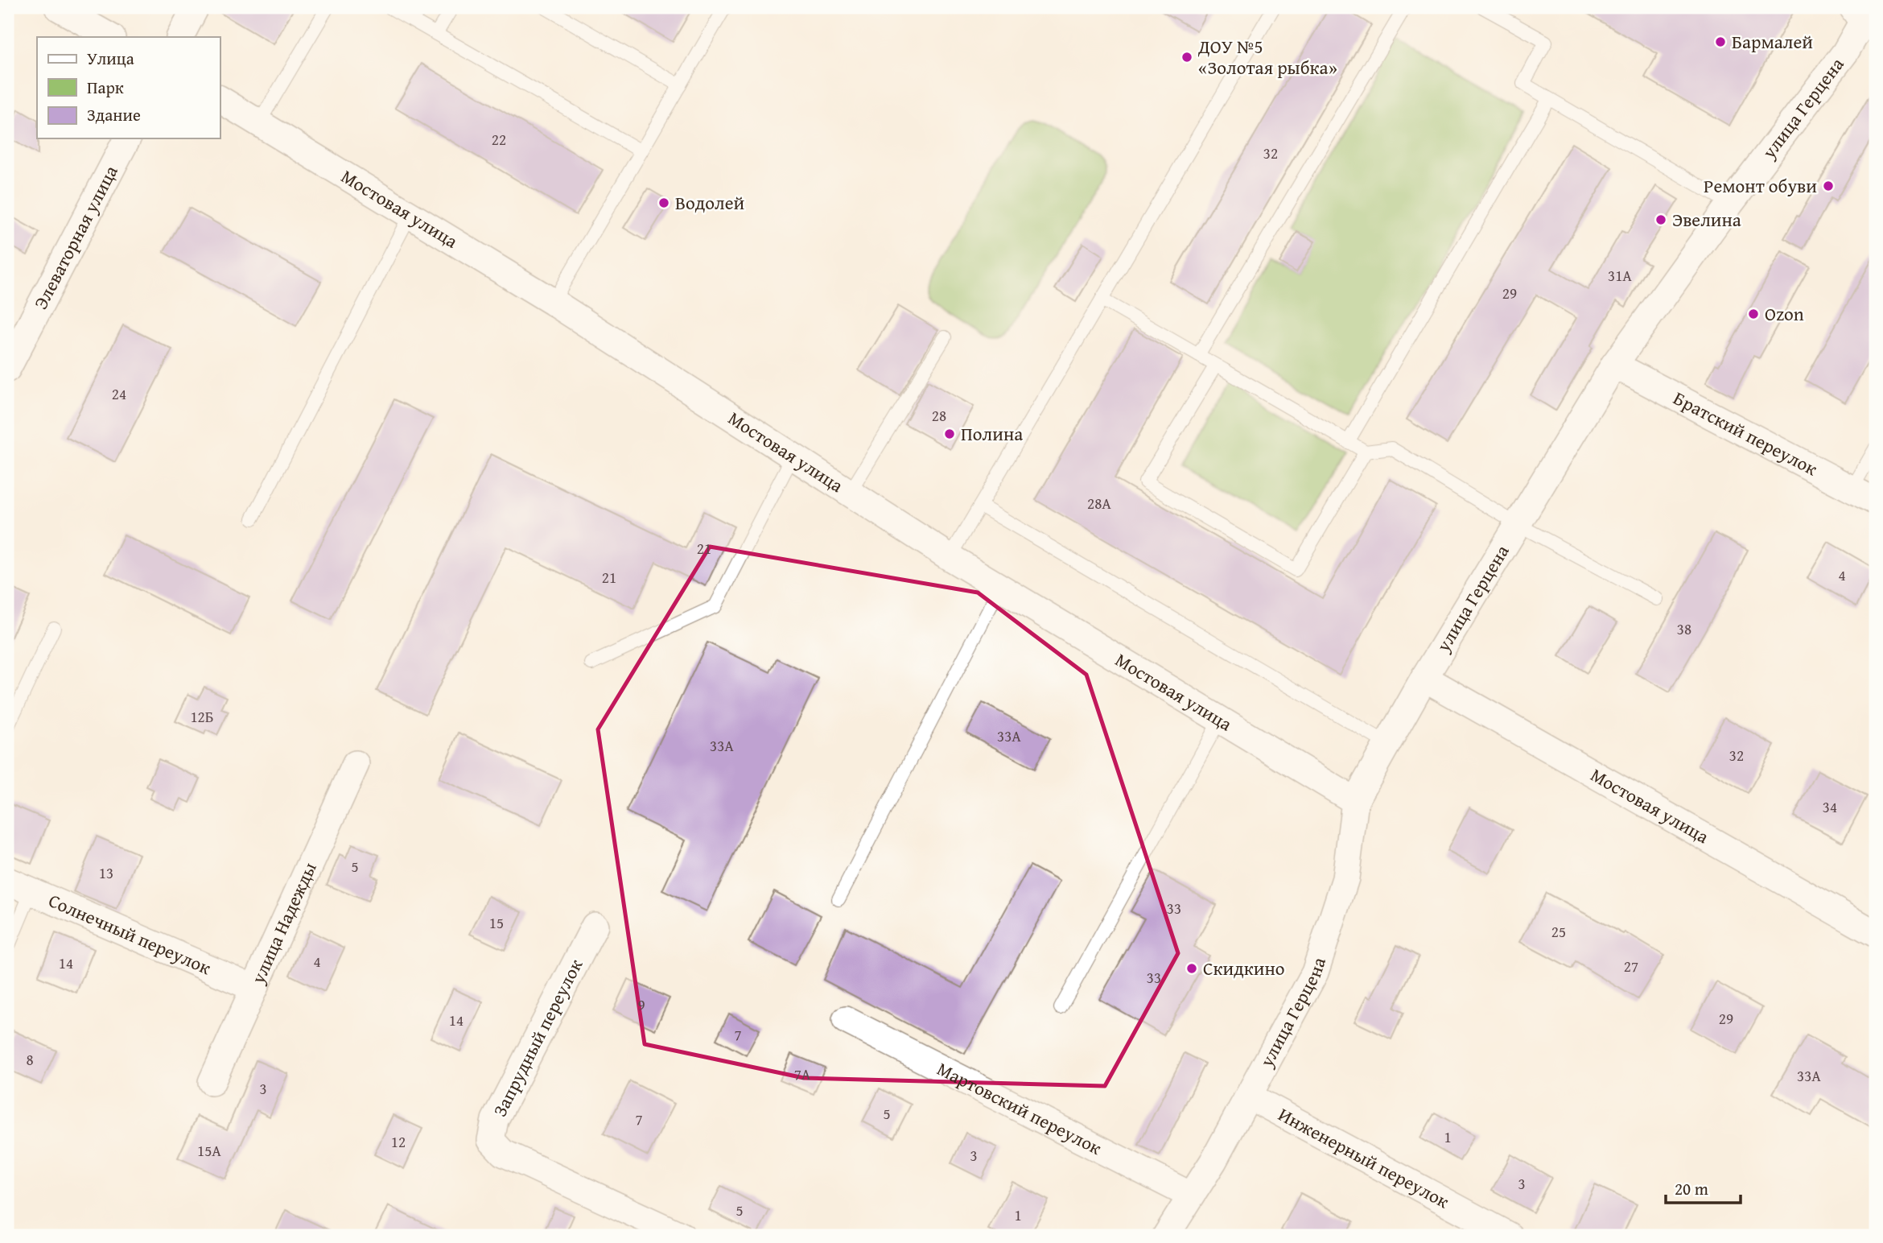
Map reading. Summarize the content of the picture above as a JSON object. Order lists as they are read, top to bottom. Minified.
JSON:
{"streets":{"street":["улица Герцена","Мостовая улица","Элеваторная улица","Братский переулок","улица Надежды","Солнечный переулок","Запрудный переулок","Мартовский переулок","Инженерный переулок"]},"crossings":[["улица Герцена","Мостовая улица"],["улица Герцена","Братский переулок"],["улица Герцена","Мартовский переулок"],["улица Герцена","Инженерный переулок"],["улица Надежды","Солнечный переулок"]],"places":["Бармалей","ДОУ №5 «Золотая рыбка»","Ремонт обуви","Водолей","Эвелина","Ozon","Полина","Скидкино"],"house_numbers":["22","32","31А","29","24","28","28А","21","4","21","38","12Б","33А","33А","32","34","5","13","33","15","25","4","14","27","33","9","29","14","7","8","7А","33А","3","5","7","1","12","15А","3","3","5","1"],"legend":["Улица","Парк","Здание"],"scale_bar":"20 m"}
